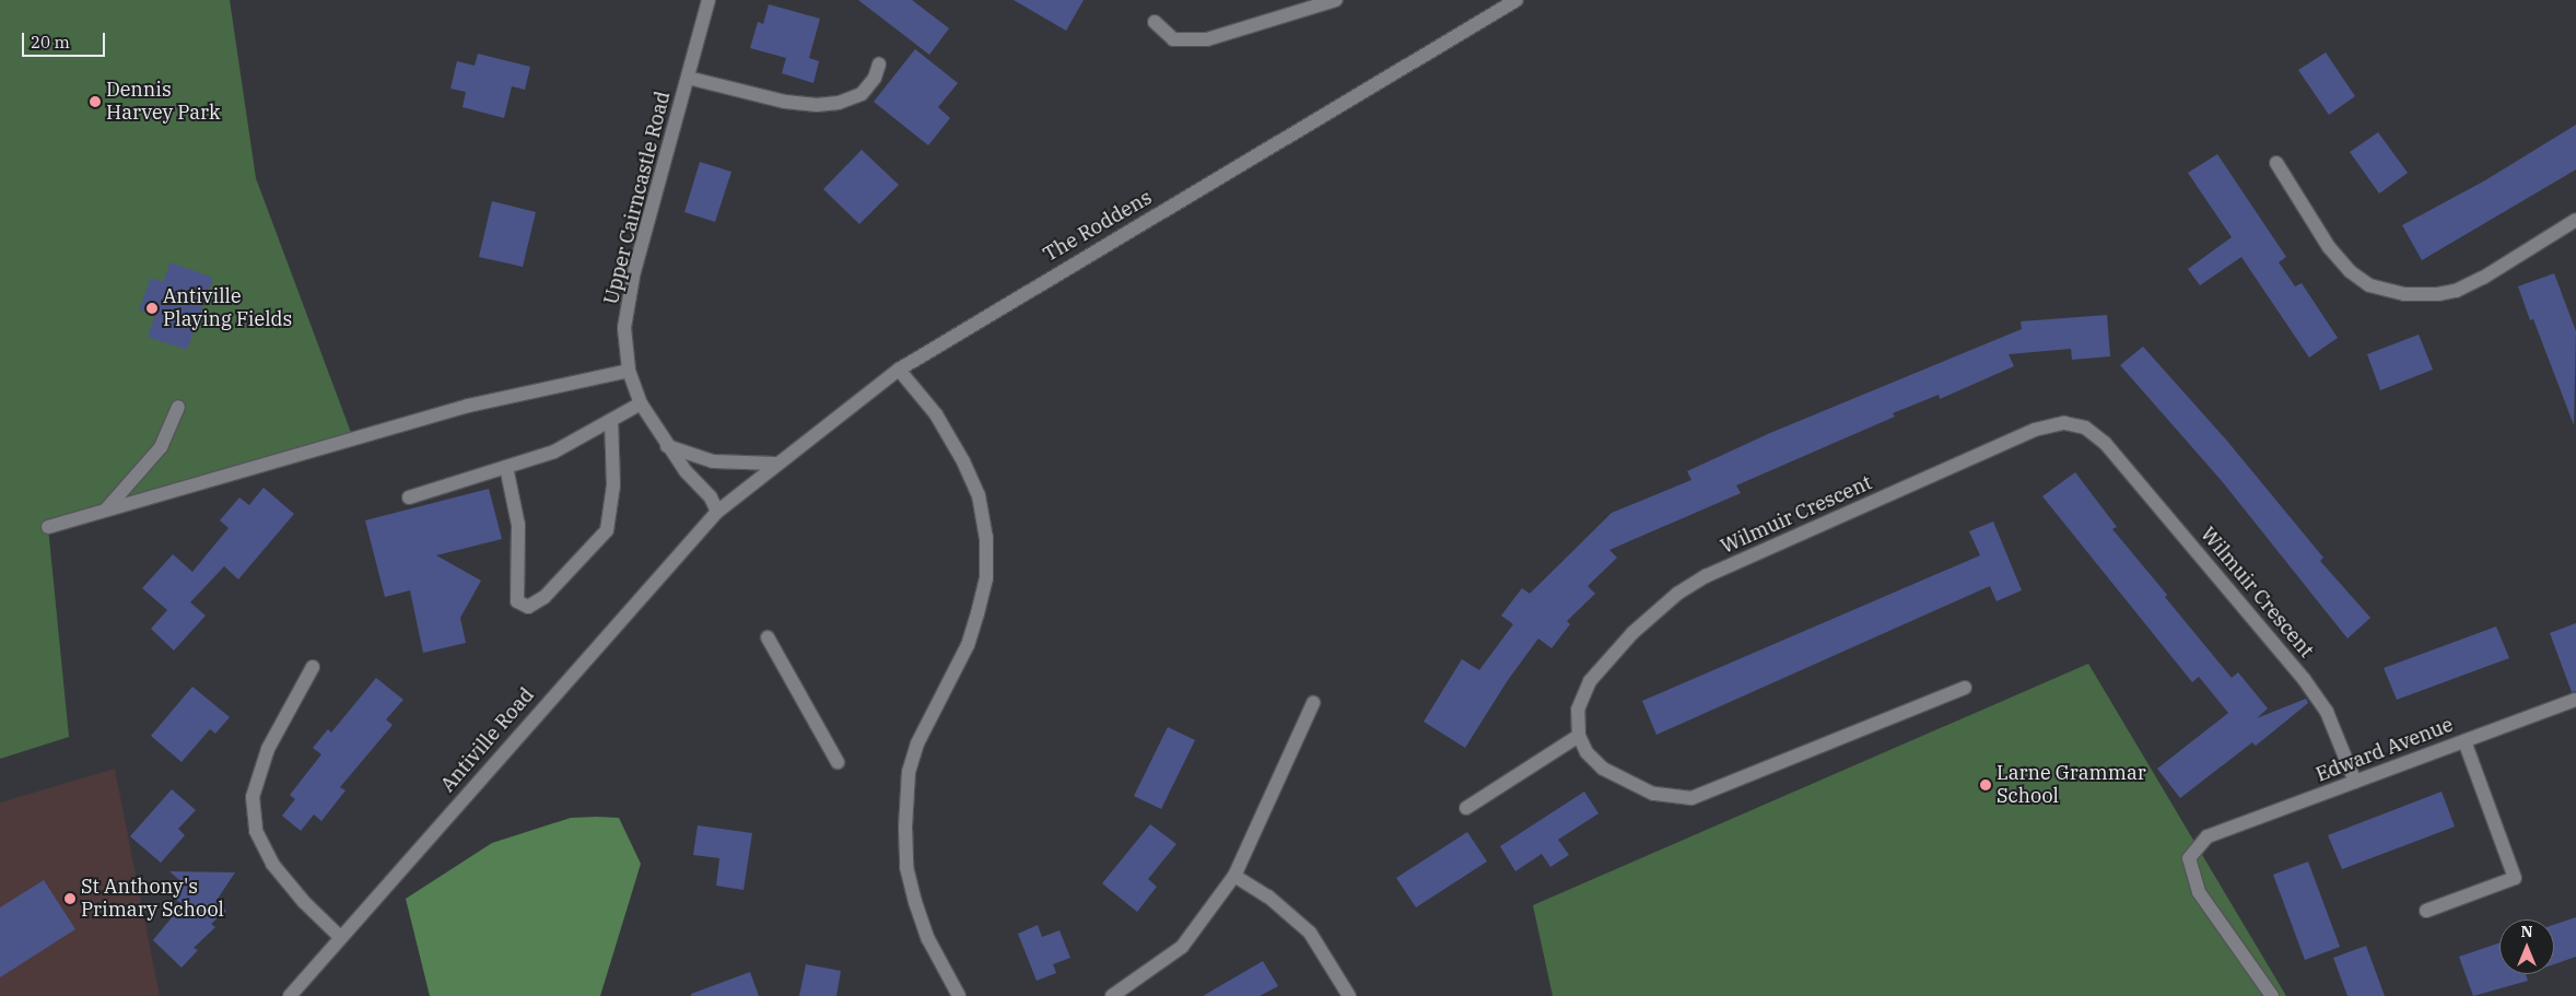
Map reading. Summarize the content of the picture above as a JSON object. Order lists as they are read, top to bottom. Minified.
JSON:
{"streets":{"street":["Upper Cairncastle Road","The Roddens","Wilmuir Crescent","Antiville Road","Edward Avenue"]},"crossings":[["Upper Cairncastle Road","The Roddens"],["Upper Cairncastle Road","Antiville Road"],["The Roddens","Antiville Road"],["Wilmuir Crescent","Edward Avenue"]],"places":["Dennis Harvey Park","Antiville Playing Fields","Larne Grammar School","St Anthony's Primary School"],"scale_bar":"20 m","north":"top"}
